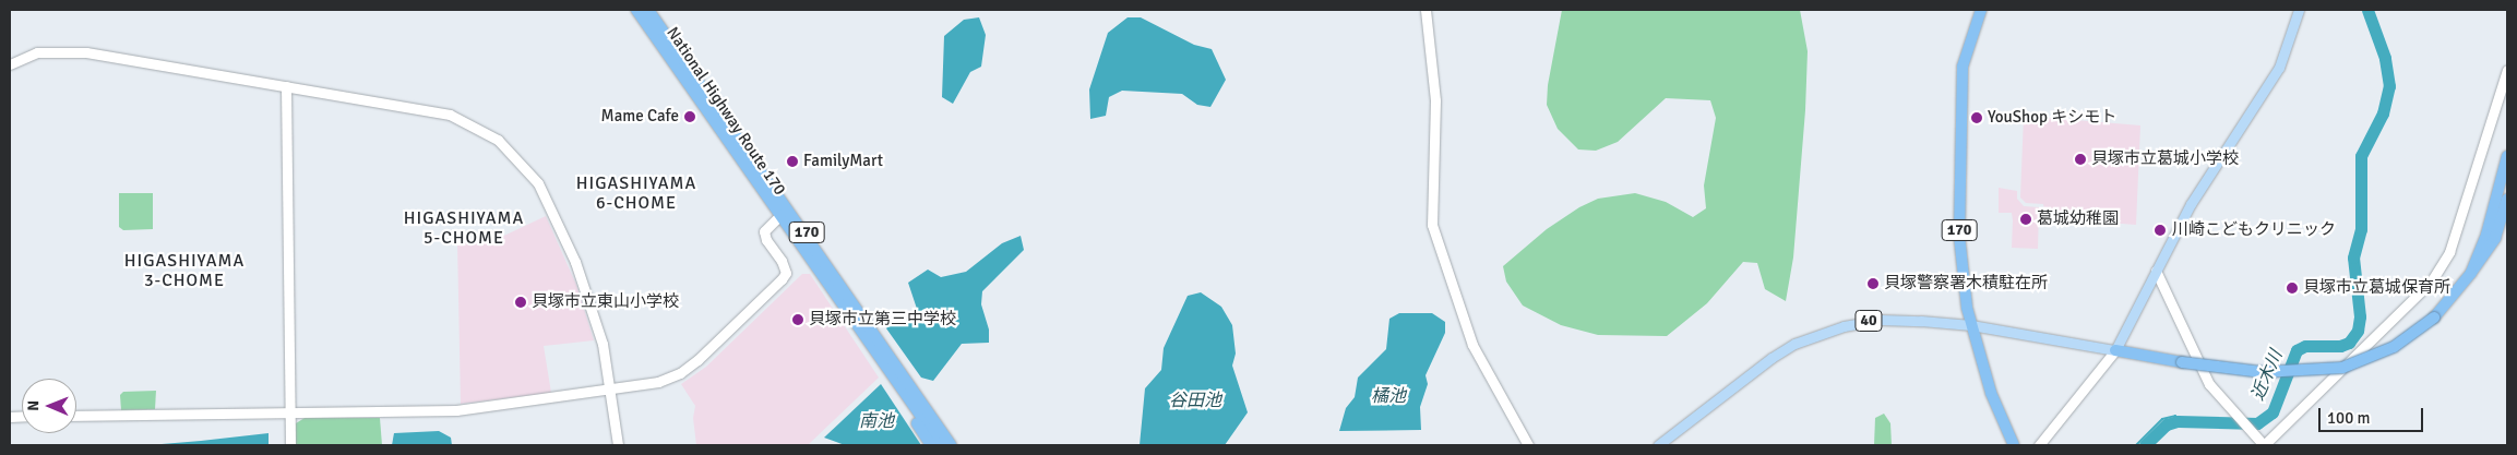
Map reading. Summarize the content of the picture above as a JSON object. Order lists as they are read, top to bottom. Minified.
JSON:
{"streets":{"highway":["National Highway Route 170","170"],"main road":["40"]},"crossings":[["170","40"]],"districts":["HIGASHIYAMA 6-CHOME","HIGASHIYAMA 5-CHOME","HIGASHIYAMA 3-CHOME"],"water":["近木川","橘池","谷田池","南池"],"places":["Mame Cafe","YouShop キシモト","貝塚市立葛城小学校","FamilyMart","葛城幼稚園","川崎こどもクリニック","貝塚警察署木積駐在所","貝塚市立葛城保育所","貝塚市立東山小学校","貝塚市立第三中学校"],"scale_bar":"100 m","north":"left"}
